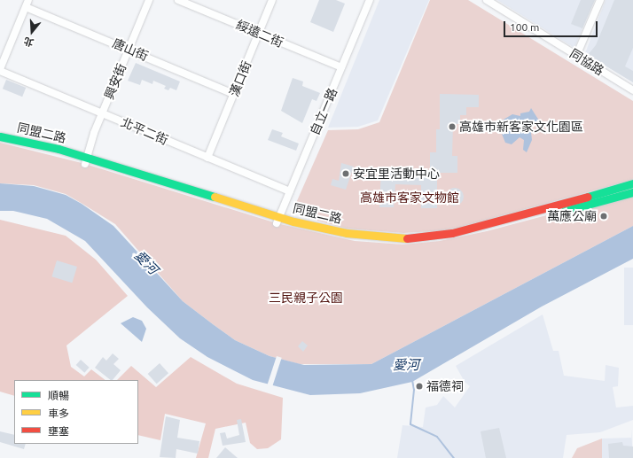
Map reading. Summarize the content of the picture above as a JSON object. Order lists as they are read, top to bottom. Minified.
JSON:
{"streets":{"street":["綏遠二街","唐山街","同協路","漢口街","興安街","自立一路","北平二街","同盟二路"]},"crossings":[["綏遠二街","漢口街"],["綏遠二街","自立一路"],["唐山街","漢口街"],["唐山街","興安街"],["漢口街","北平二街"],["興安街","北平二街"],["興安街","同盟二路"],["自立一路","北平二街"],["自立一路","同盟二路"]],"water":["愛河"],"parks":["高雄市客家文物館","三民親子公園"],"places":["高雄市新客家文化園區","安宜里活動中心","萬應公廟","福德祠"],"legend":["順暢","車多","壅塞"],"scale_bar":"100 m","north":"bottom"}
